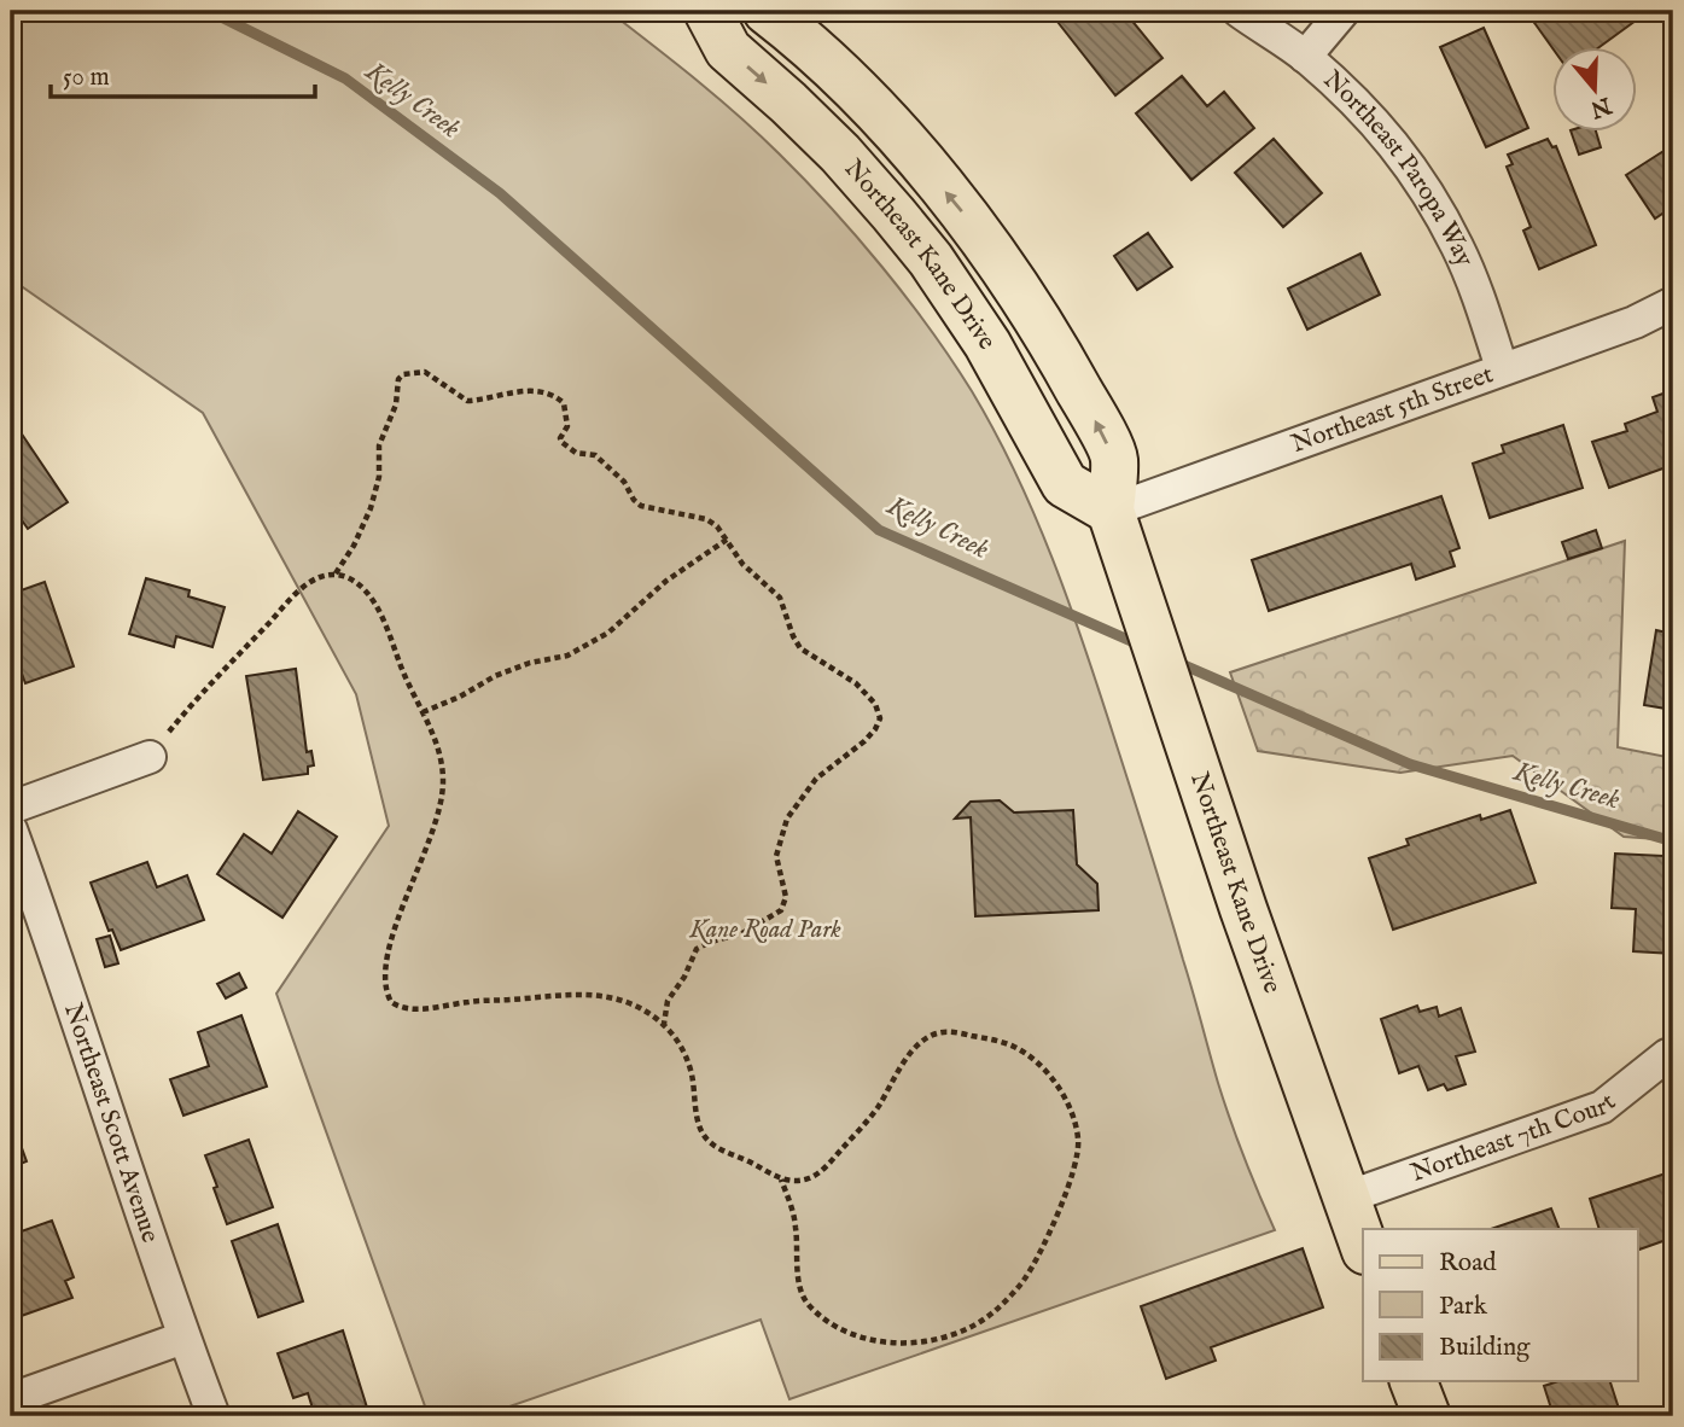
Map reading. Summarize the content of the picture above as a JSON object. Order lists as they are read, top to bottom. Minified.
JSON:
{"streets":{"main road":["Northeast Kane Drive"],"street":["Northeast Paropa Way","Northeast 5th Street","Northeast Scott Avenue","Northeast 7th Court"]},"crossings":[["Northeast Paropa Way","Northeast 5th Street"],["Northeast Kane Drive","Northeast 5th Street"],["Northeast Kane Drive","Northeast 7th Court"]],"water":["Kelly Creek"],"parks":["Kane Road Park"],"legend":["Road","Park","Building"],"scale_bar":"50 m","north":"bottom"}
